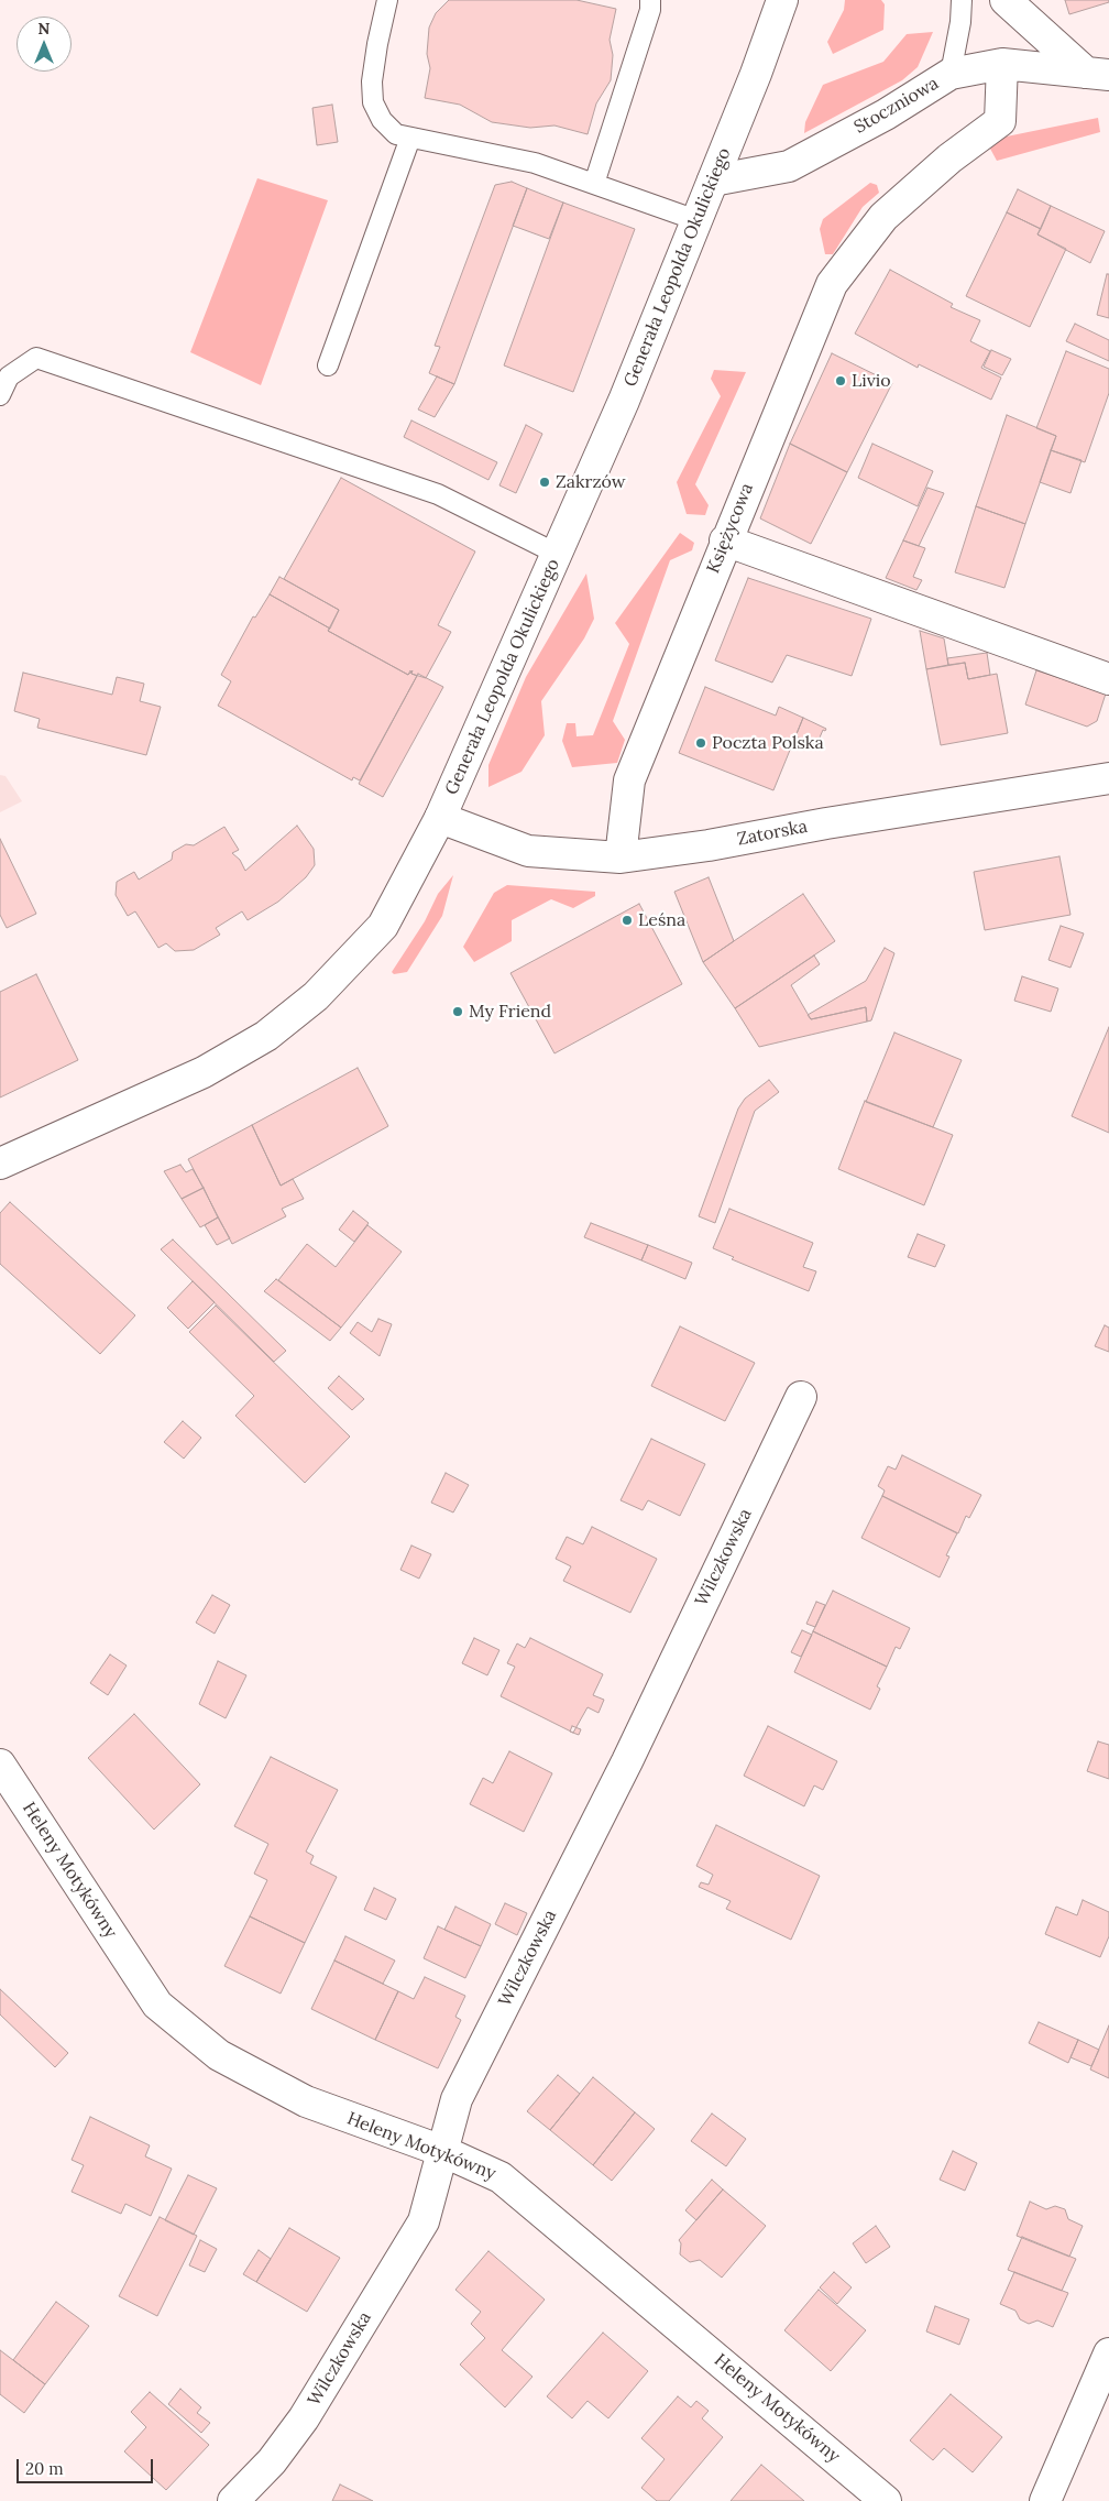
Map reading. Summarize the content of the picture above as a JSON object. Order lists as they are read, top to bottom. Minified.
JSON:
{"streets":{"street":["Stoczniowa","Generała Leopolda Okulickiego","Księżycowa","Zatorska","Wilczkowska","Heleny Motykówny"]},"crossings":[["Stoczniowa","Generała Leopolda Okulickiego"],["Stoczniowa","Księżycowa"],["Generała Leopolda Okulickiego","Zatorska"],["Księżycowa","Zatorska"],["Wilczkowska","Heleny Motykówny"]],"places":["Livio","Zakrzów","Poczta Polska","Leśna","My Friend"],"scale_bar":"20 m","north":"top"}
